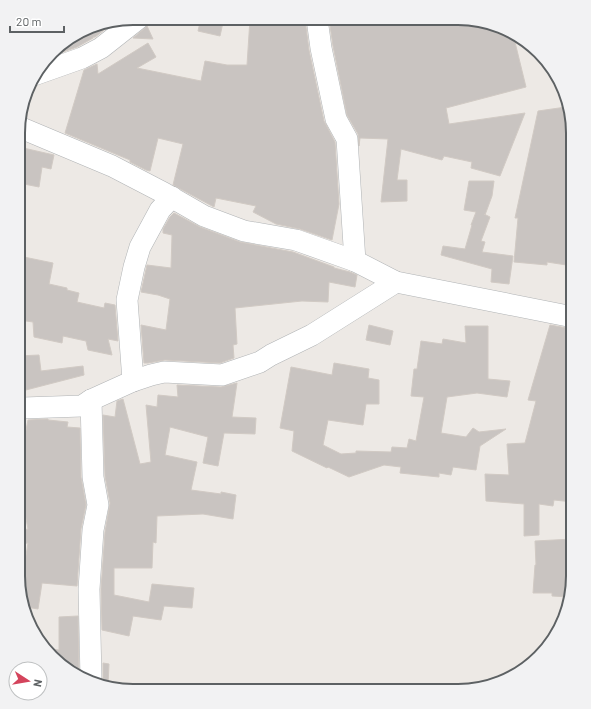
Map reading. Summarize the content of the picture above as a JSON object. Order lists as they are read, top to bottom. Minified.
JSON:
{"scale_bar":"20 m","north":"right"}
